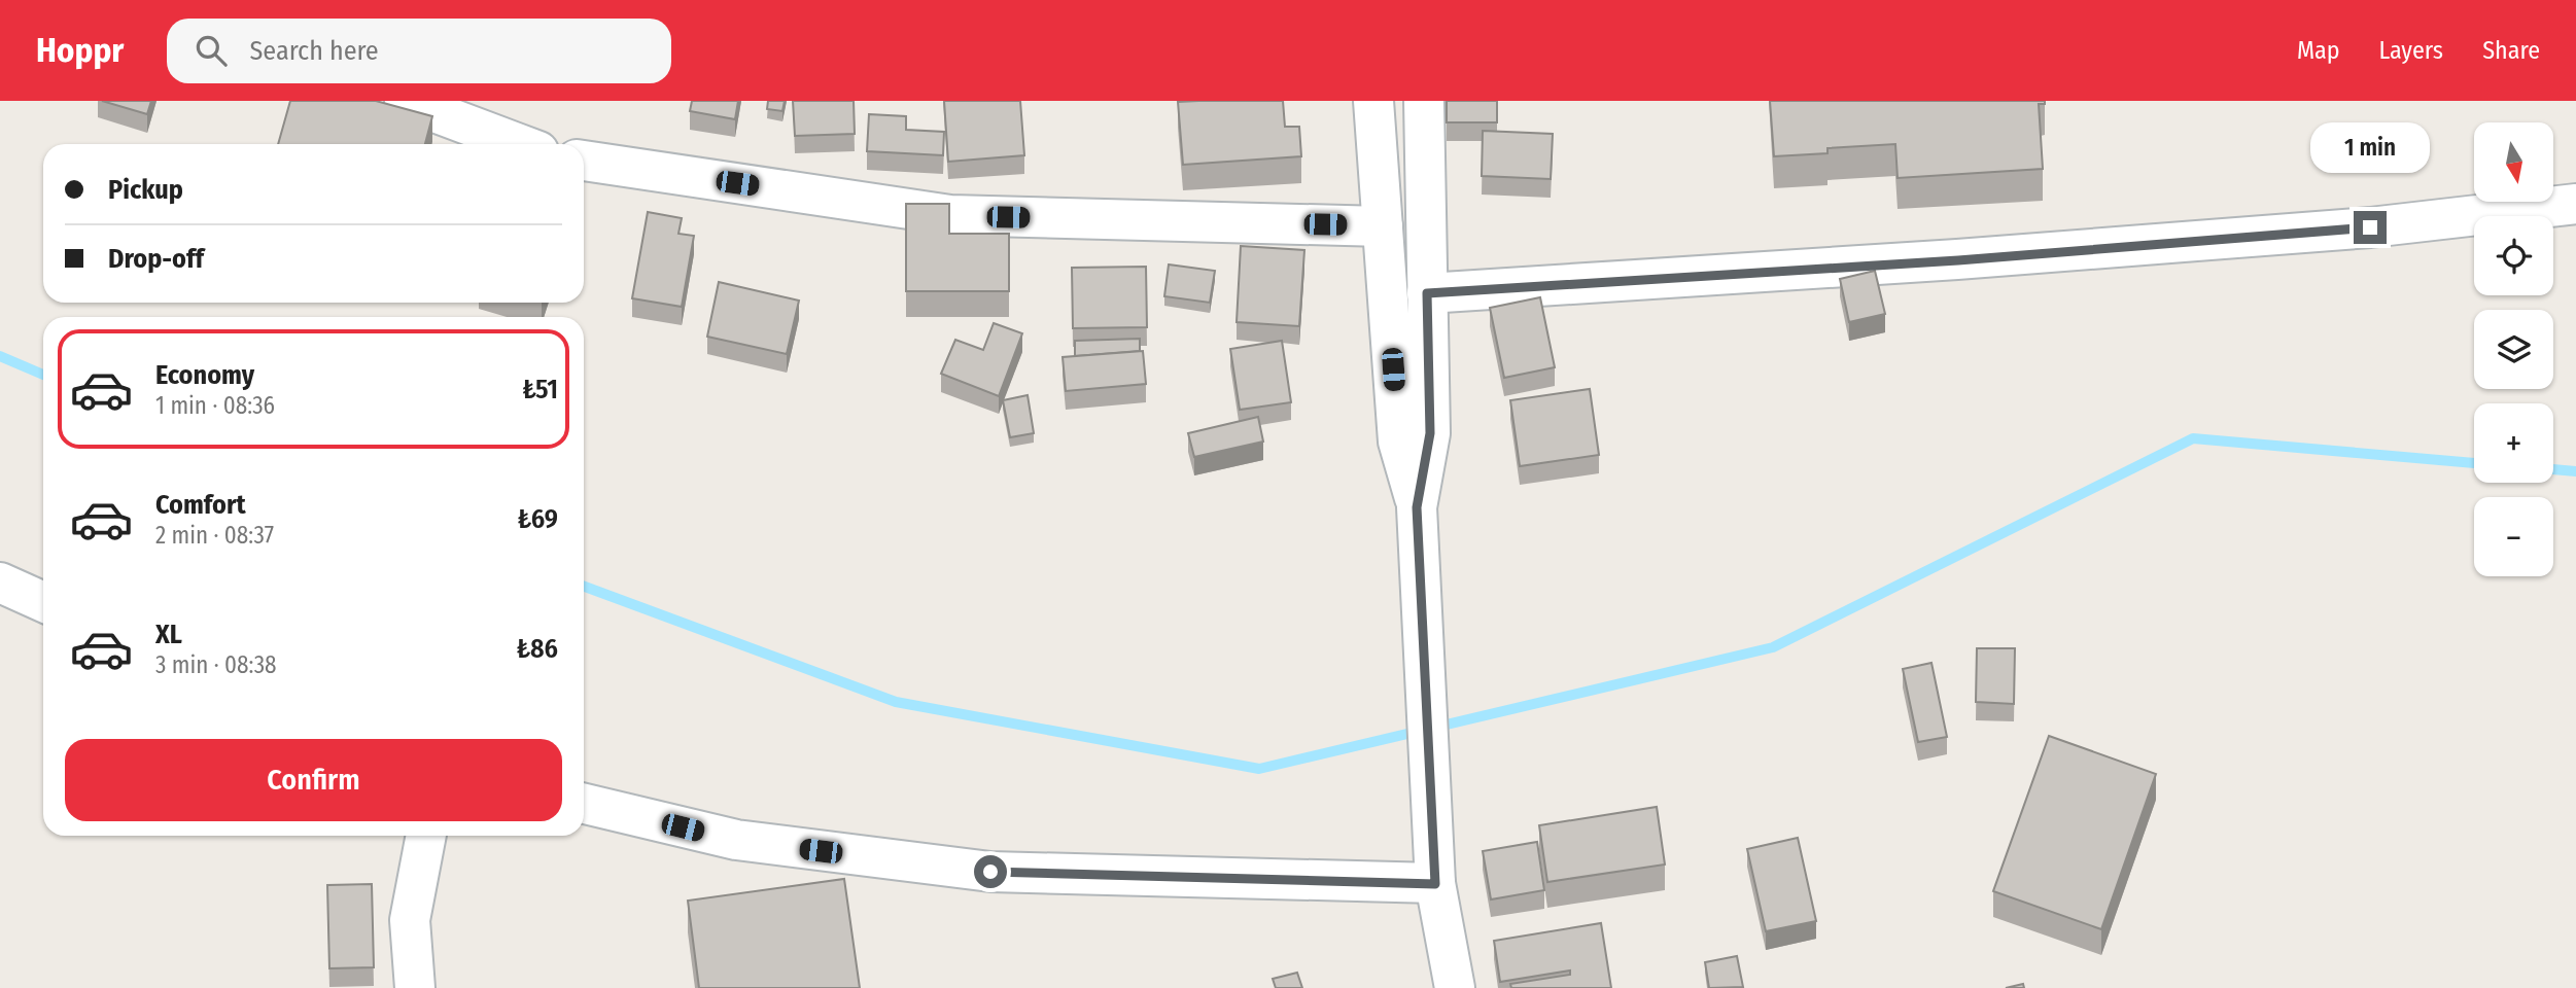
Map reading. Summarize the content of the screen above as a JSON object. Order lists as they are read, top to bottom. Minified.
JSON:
{"north":"bottom","page":{"header":"Hoppr","search":"Search here","nav":["Map","Layers","Share"],"map_buttons":["+","−"],"bubble":"1 min","banner":["Pickup","Drop-off"],"list":[{"name":"Economy","note":"1 min · 08:36","value":"₺51"},{"name":"Comfort","note":"2 min · 08:37","value":"₺69"},{"name":"XL","note":"3 min · 08:38","value":"₺86"}],"buttons":"Confirm"}}
